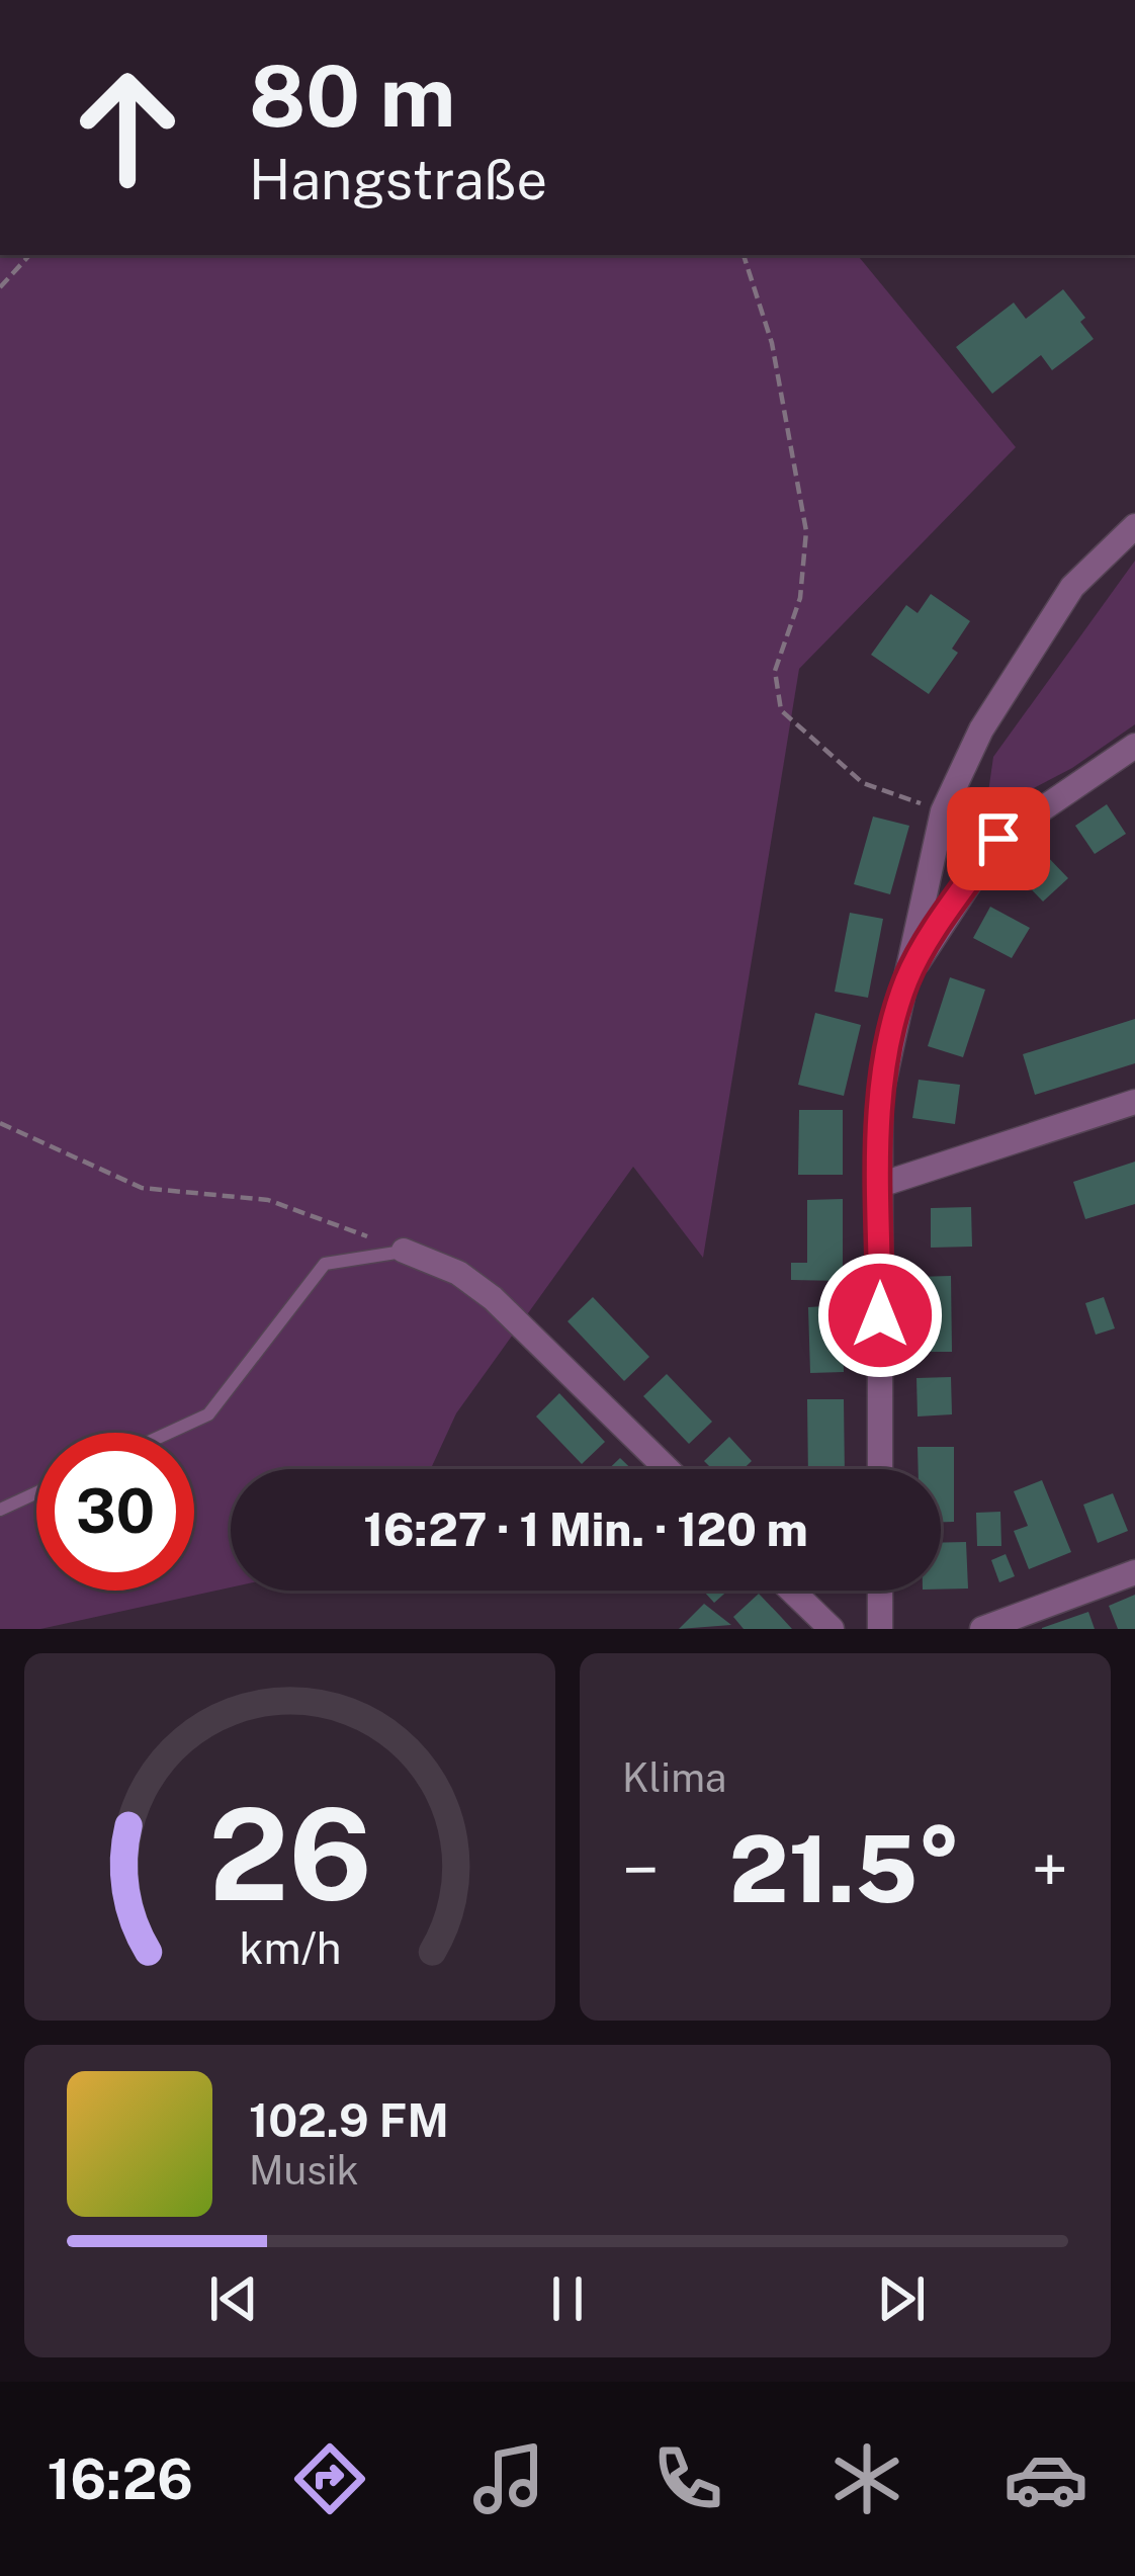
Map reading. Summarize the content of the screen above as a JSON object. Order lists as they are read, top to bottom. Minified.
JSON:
{"page":{"turn":["80 m","Hangstraße"],"limit":"30","trip":"16:27 · 1 Min. · 120 m","tile":"Klima","heat":["−","21.5°","+"],"song":["102.9 FM","Musik"],"tabs":"16:26","gauge":["26","km/h"]}}
